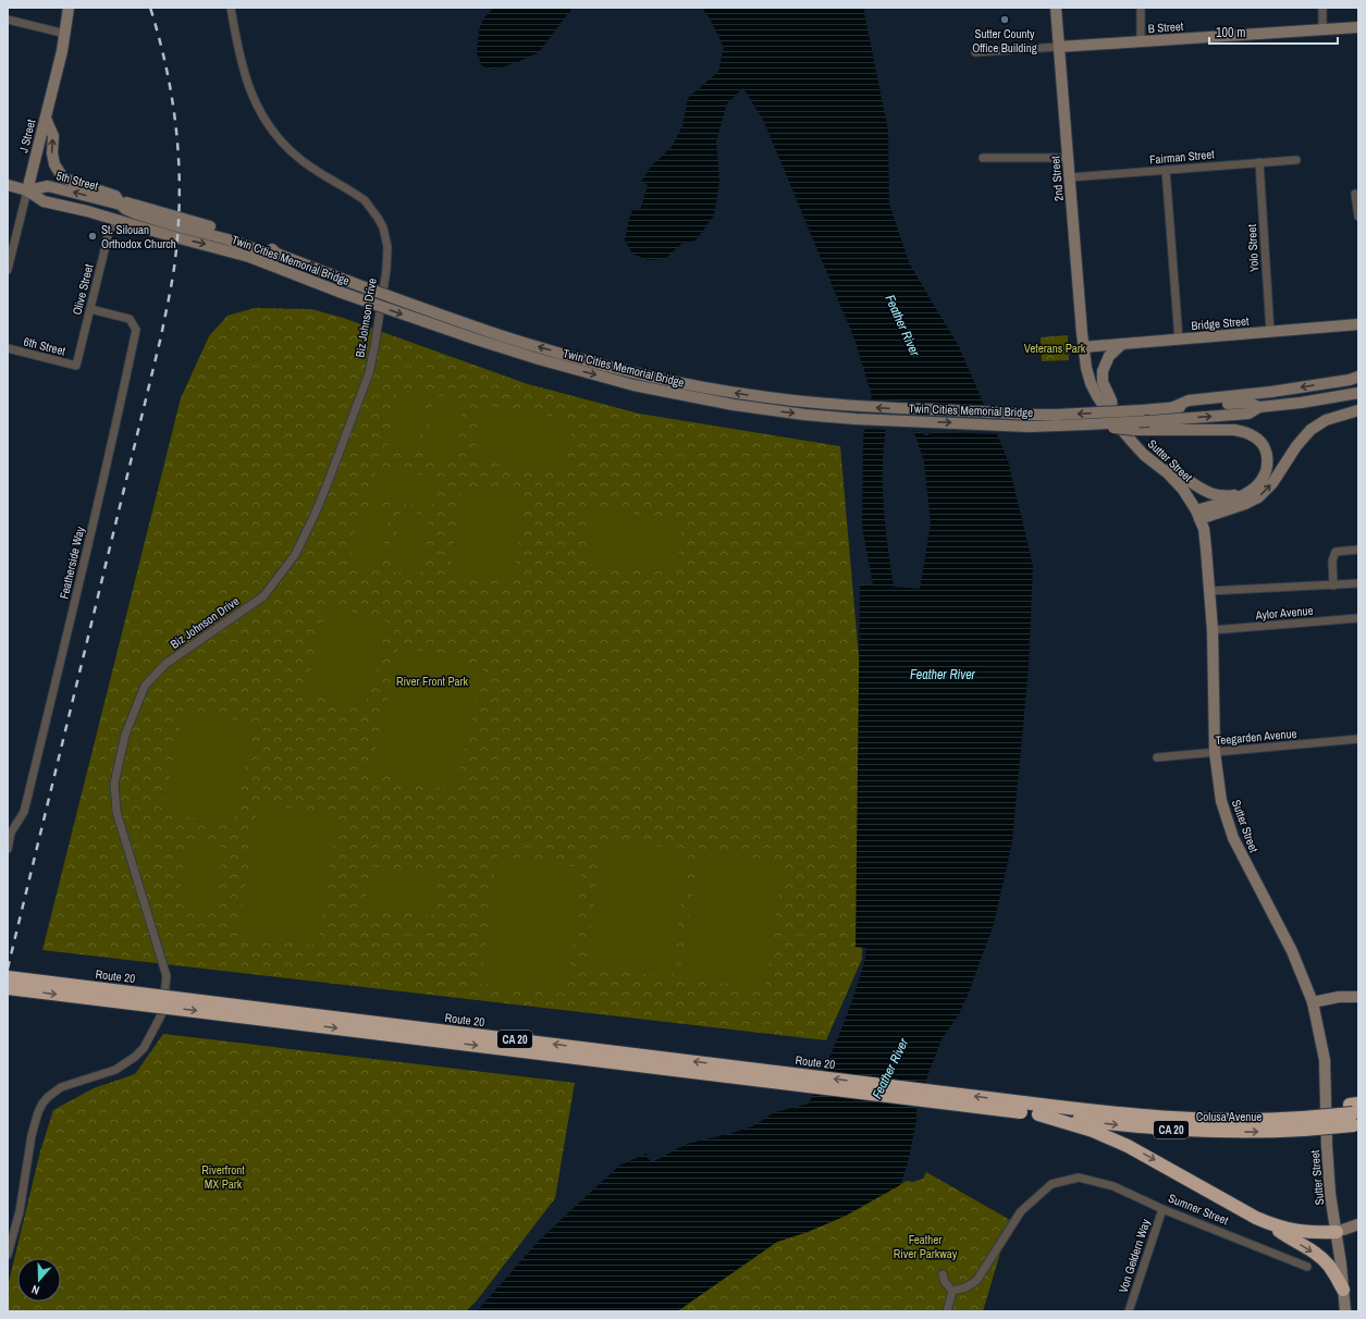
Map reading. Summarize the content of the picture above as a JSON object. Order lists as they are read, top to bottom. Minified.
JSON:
{"streets":{"highway":["Route 20","CA 20","Colusa Avenue"],"main road":["B Street","J Street","2nd Street","5th Street","Twin Cities Memorial Bridge","Bridge Street","Sutter Street"],"street":["Fairman Street","Yolo Street","Olive Street","Biz Johnson Drive","6th Street","Featherside Way","Aylor Avenue","Teegarden Avenue","Sumner Street","Von Geldern Way"]},"crossings":[["B Street","2nd Street"],["J Street","5th Street"],["Fairman Street","2nd Street"],["Fairman Street","Yolo Street"],["2nd Street","Bridge Street"],["2nd Street","Sutter Street"],["5th Street","Twin Cities Memorial Bridge"],["5th Street","Olive Street"],["Yolo Street","Bridge Street"],["Twin Cities Memorial Bridge","Olive Street"],["Olive Street","6th Street"],["Olive Street","Featherside Way"],["Bridge Street","Sutter Street"],["Sutter Street","Aylor Avenue"],["Sutter Street","Teegarden Avenue"],["Route 20","Colusa Avenue"],["Sumner Street","Von Geldern Way"]],"water":["Feather River"],"parks":["Veterans Park","River Front Park","Riverfront MX Park","Feather River Parkway"],"places":["Sutter County Office Building","St. Silouan Orthodox Church"],"scale_bar":"100 m","north":"bottom"}
